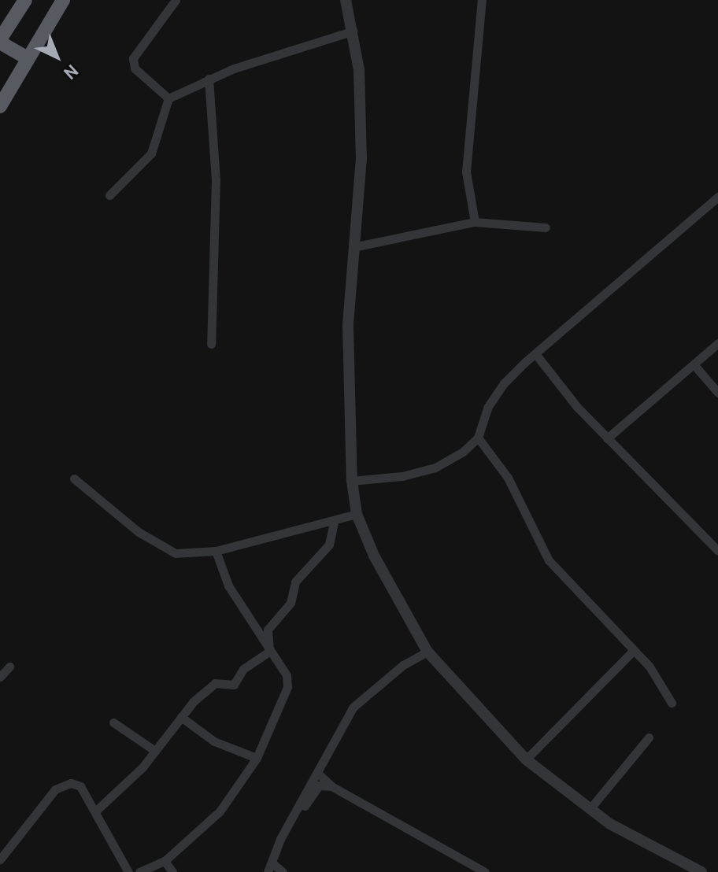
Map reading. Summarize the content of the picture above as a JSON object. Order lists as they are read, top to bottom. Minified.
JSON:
{"north":"bottom right"}
